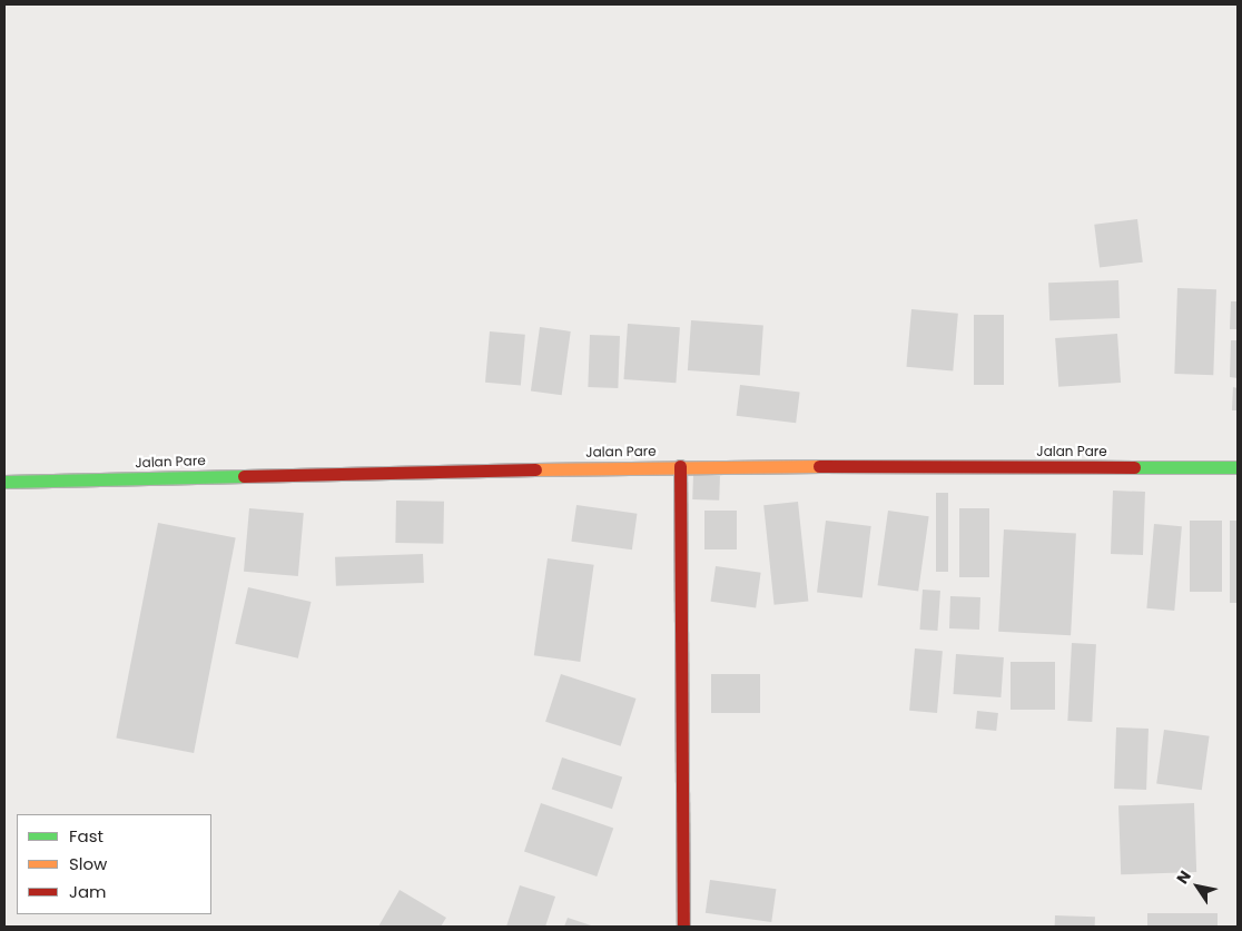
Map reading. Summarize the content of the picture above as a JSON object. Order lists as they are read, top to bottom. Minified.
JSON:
{"streets":{"street":["Jalan Pare"]},"legend":["Fast","Slow","Jam"],"north":"top left"}
